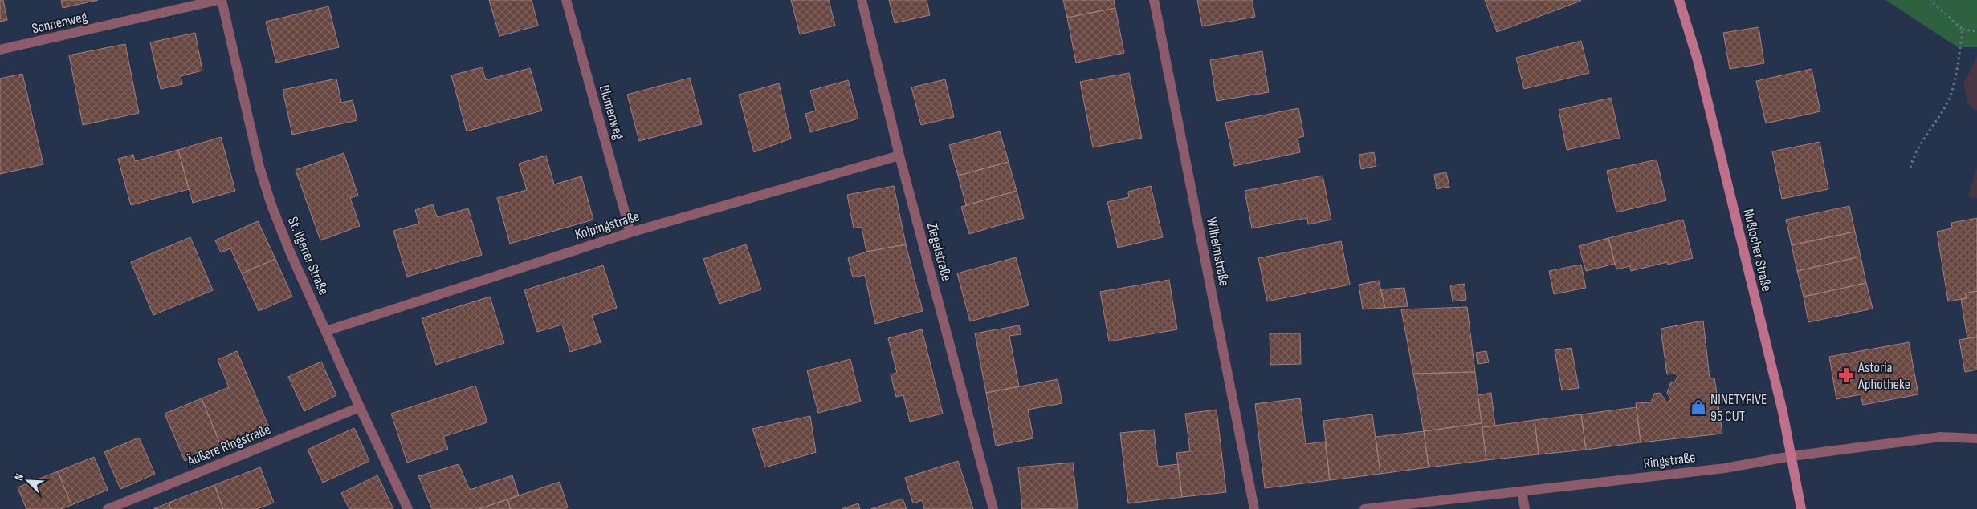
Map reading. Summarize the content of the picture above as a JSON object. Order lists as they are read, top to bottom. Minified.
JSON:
{"streets":{"street":["Sonnenweg","Blumenweg","Kolpingstraße","Nußlocher Straße","Ziegelstraße","Wilhelmstraße","St. Ilgener Straße","Äußere Ringstraße","Ringstraße"]},"crossings":[["Blumenweg","Kolpingstraße"],["Kolpingstraße","Ziegelstraße"],["Kolpingstraße","St. Ilgener Straße"],["Nußlocher Straße","Ringstraße"],["St. Ilgener Straße","Äußere Ringstraße"]],"places":{"pharmacy":["Astoria Aphotheke"],"shop":["NINETYFIVE 95 CUT"]},"north":"top left"}
